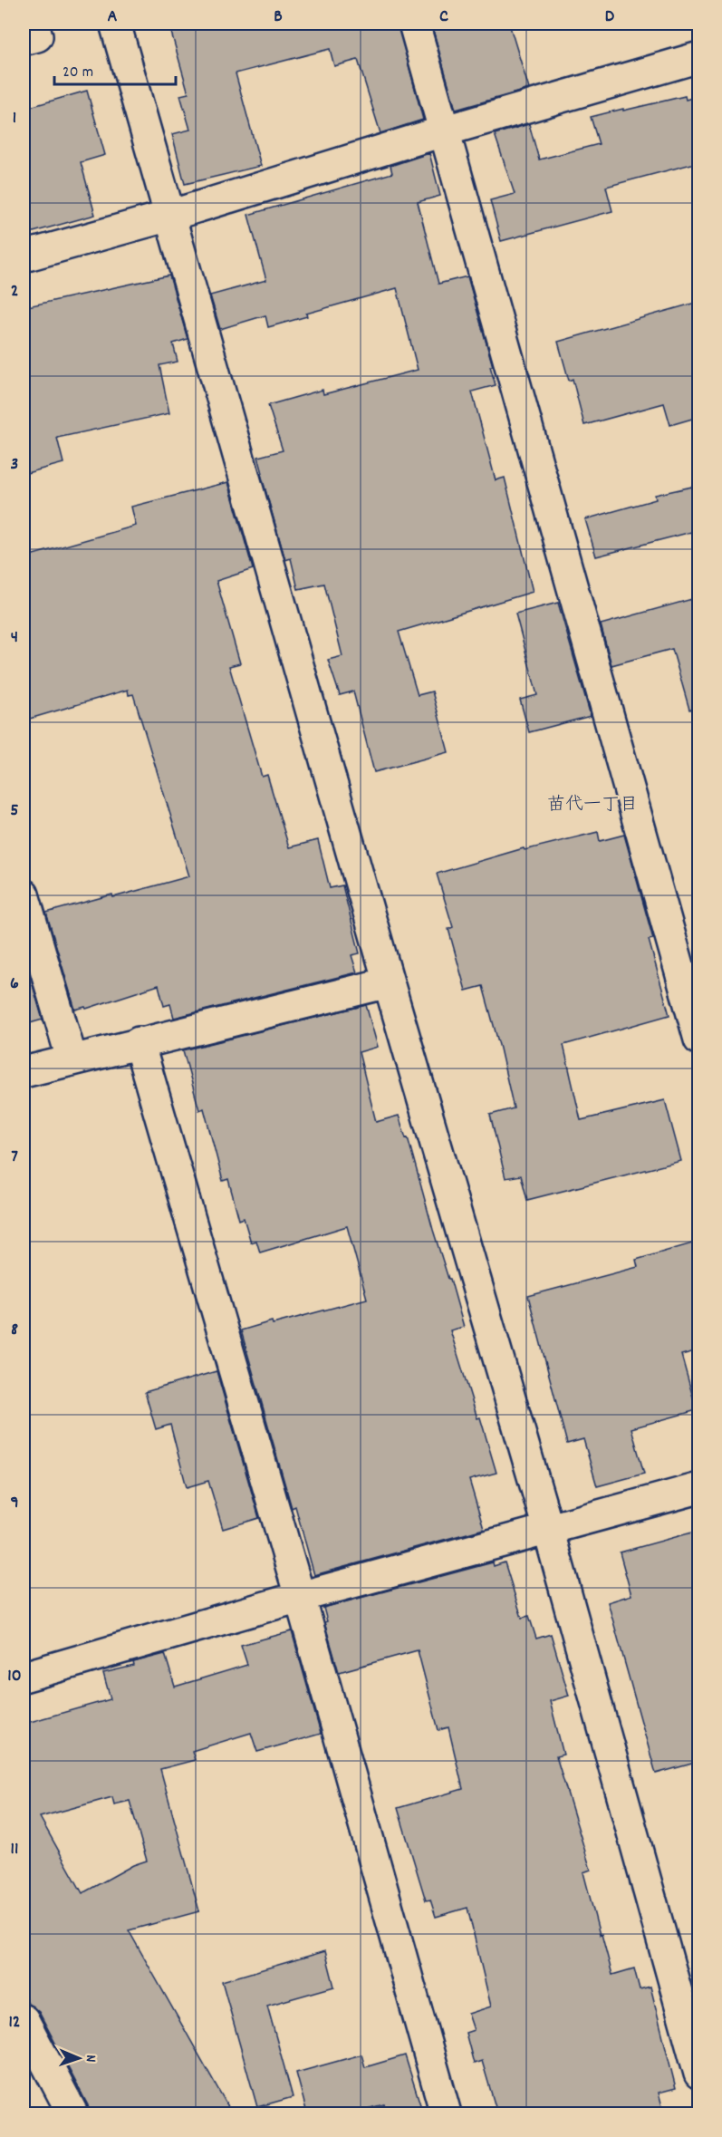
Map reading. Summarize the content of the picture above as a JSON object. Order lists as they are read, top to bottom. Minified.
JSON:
{"districts":["苗代一丁目"],"scale_bar":"20 m","north":"right","grid":{"columns":["A","B","C","D"],"rows":["1","2","3","4","5","6","7","8","9","10","11","12"]}}
